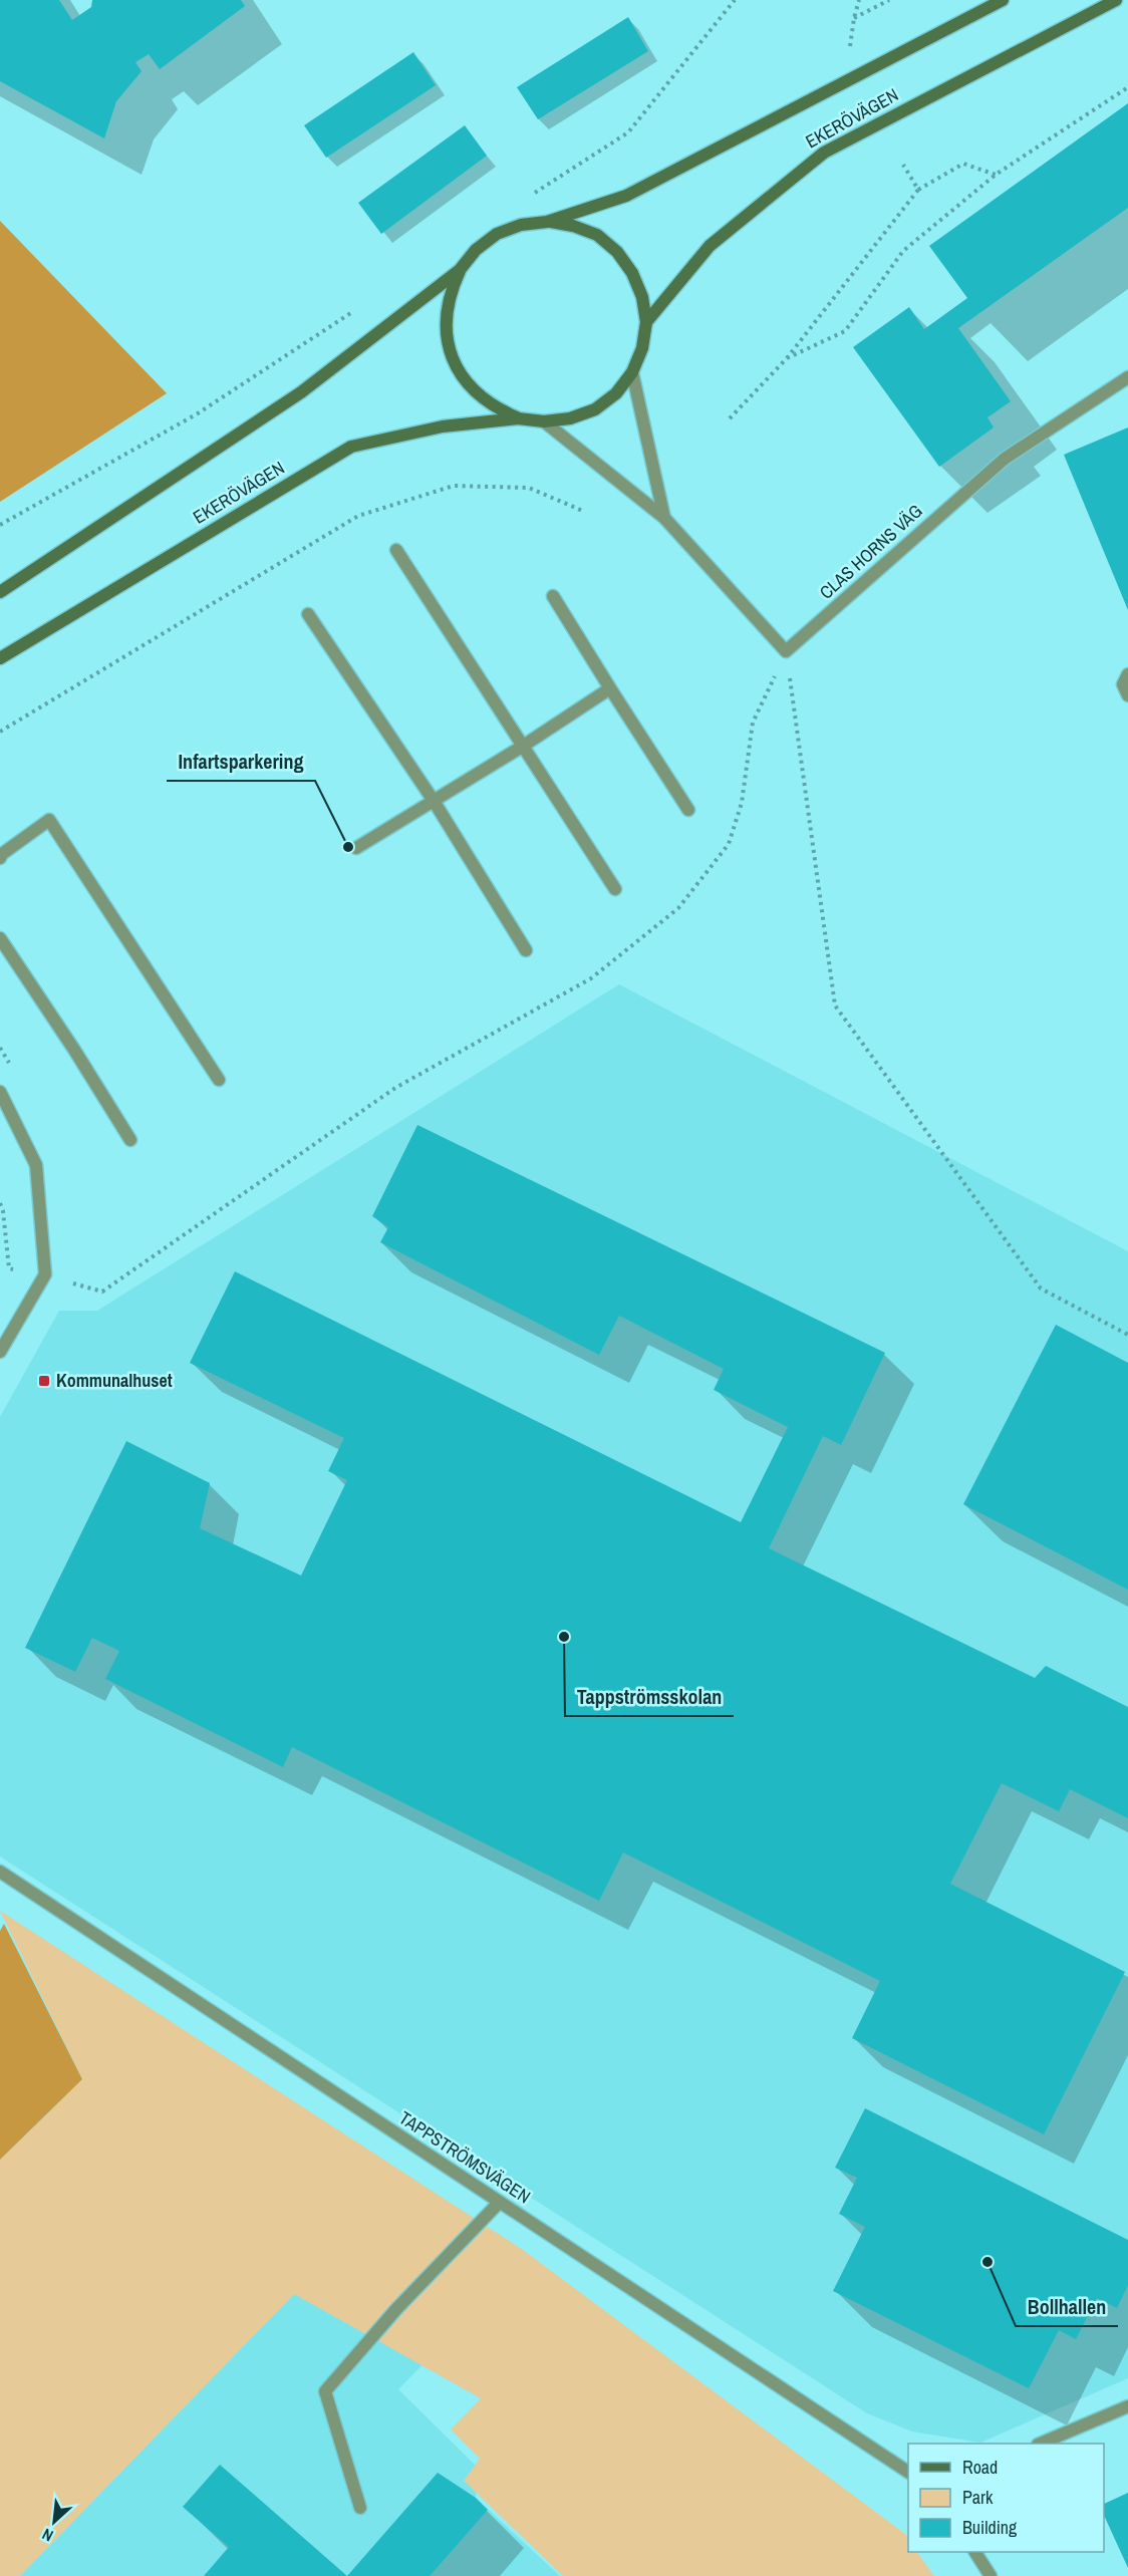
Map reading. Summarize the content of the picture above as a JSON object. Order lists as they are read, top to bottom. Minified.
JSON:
{"streets":{"main road":["EKERÖVÄGEN"],"street":["CLAS HORNS VÄG","TAPPSTRÖMSVÄGEN"]},"places":{"other":["Infartsparkering","Tappströmsskolan","Bollhallen"],"transit":["Kommunalhuset"]},"legend":["Road","Park","Building"],"north":"bottom left"}
